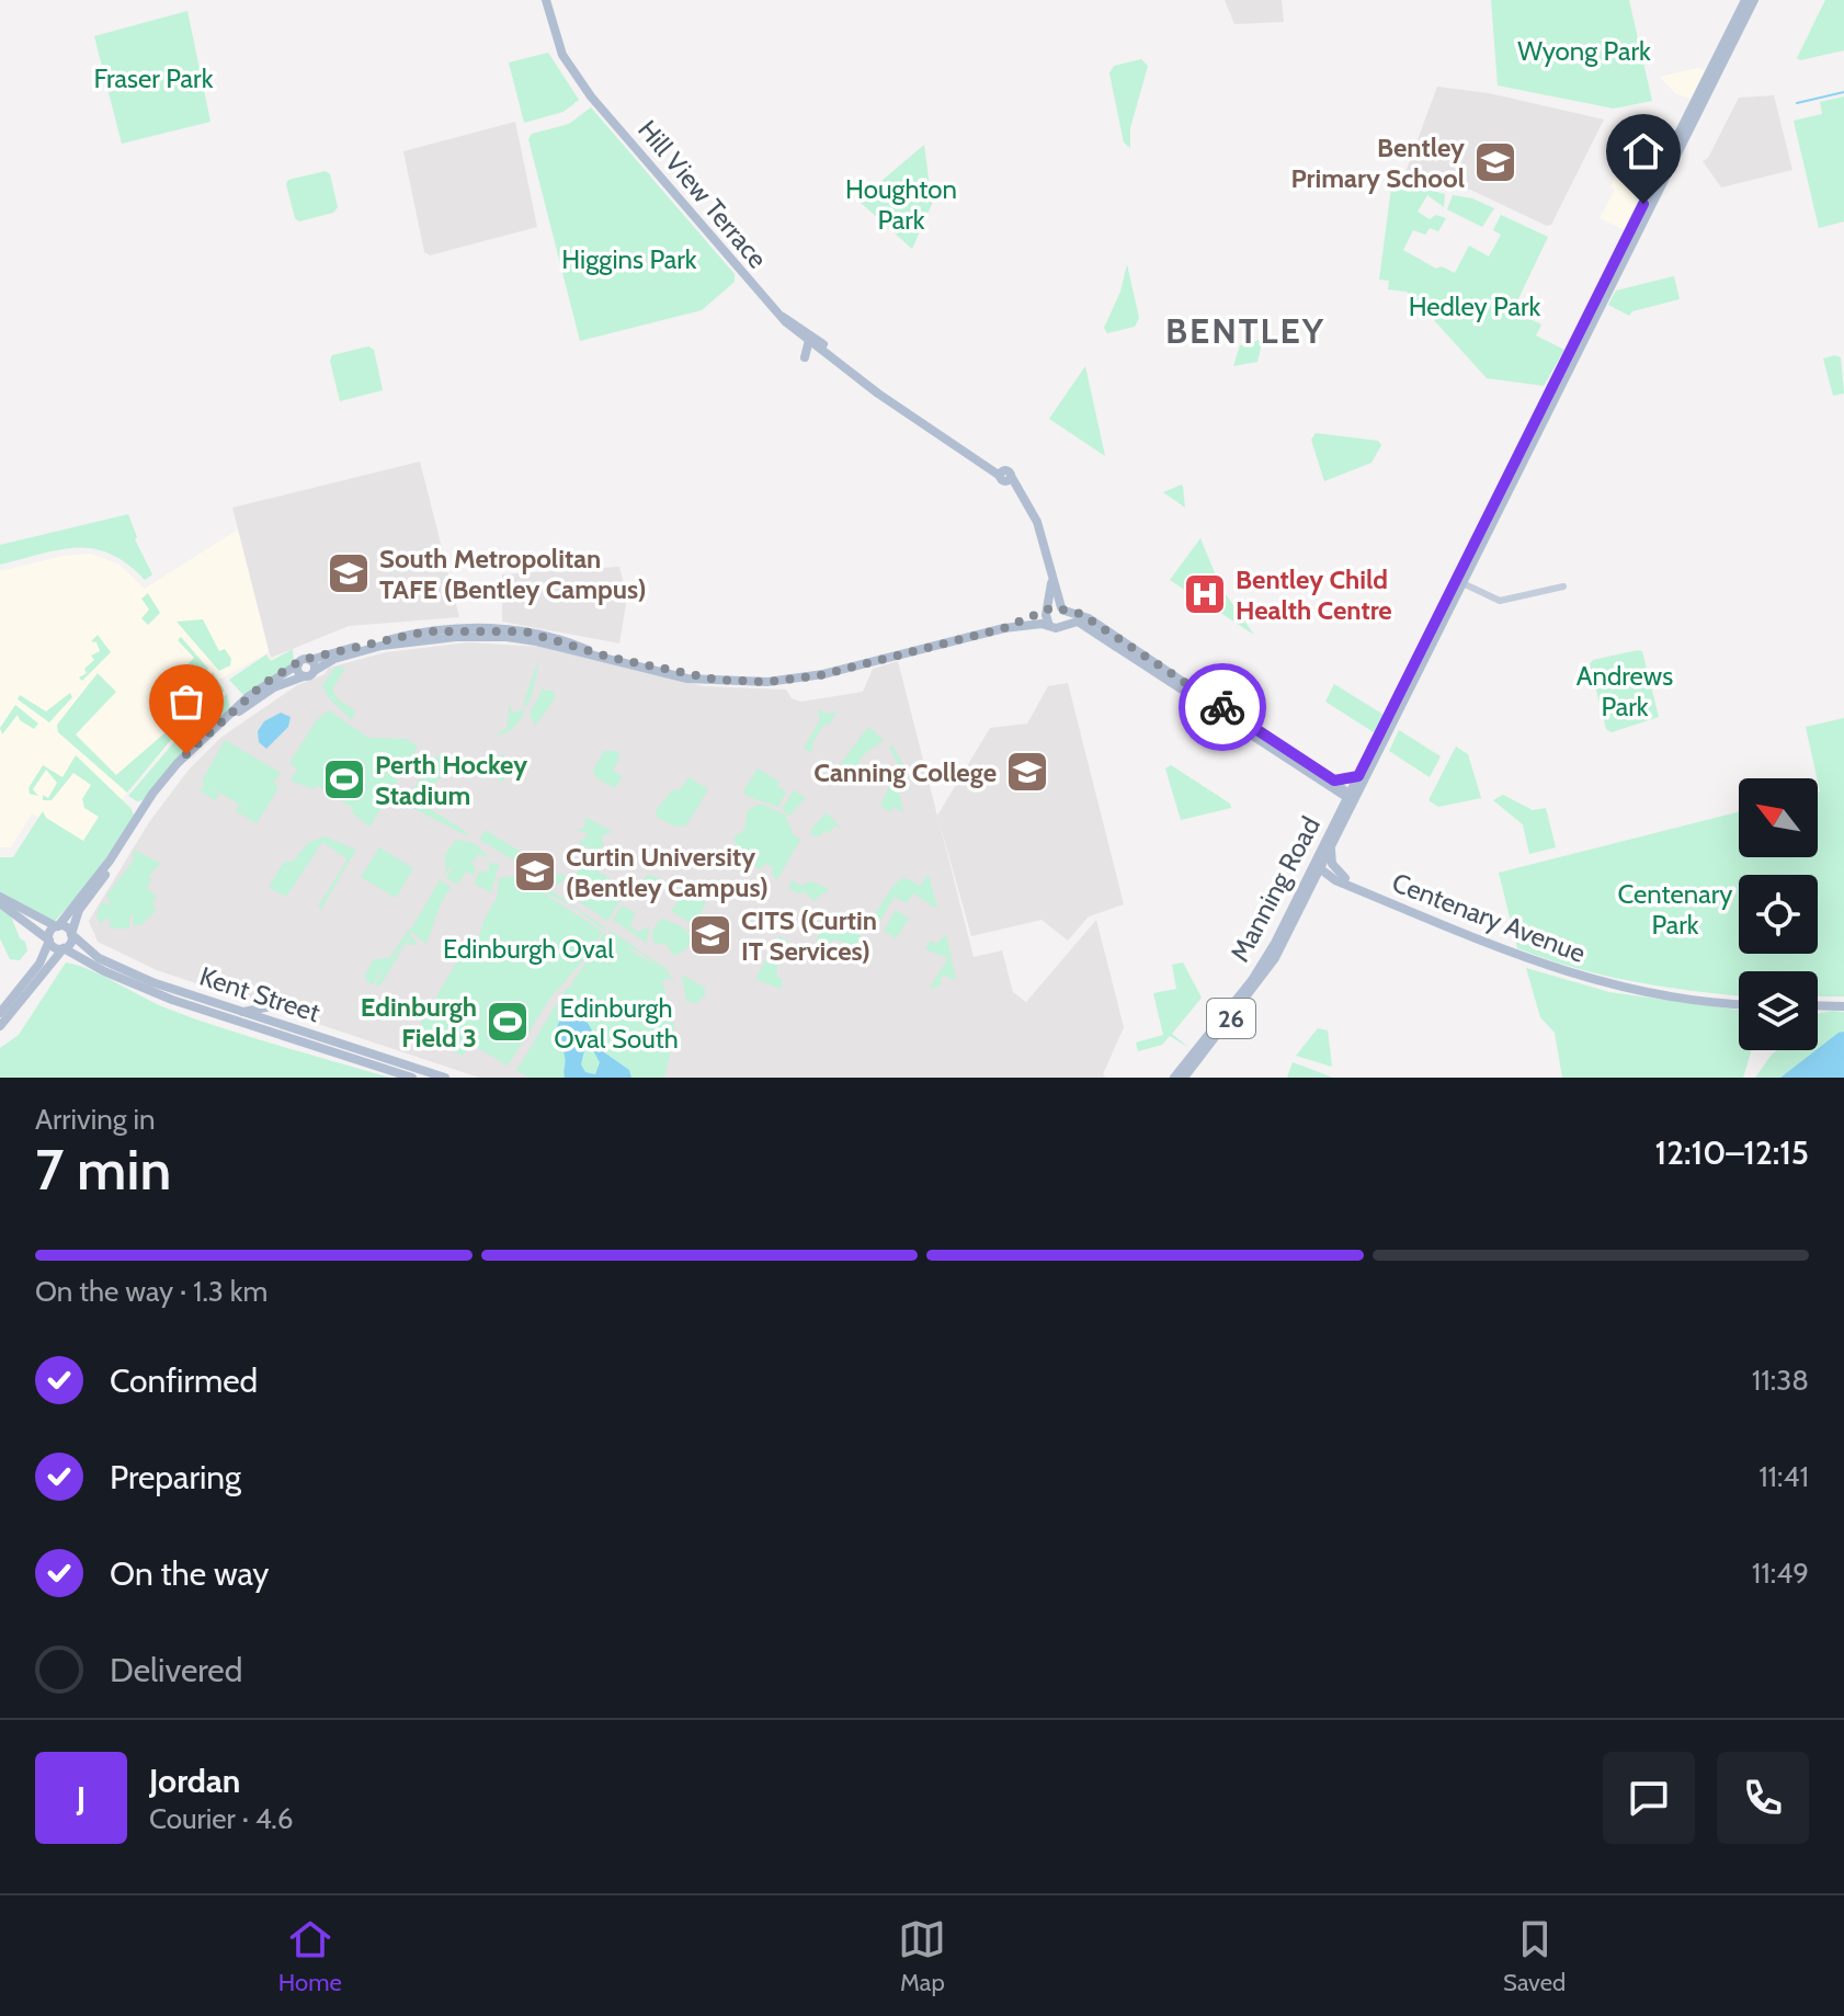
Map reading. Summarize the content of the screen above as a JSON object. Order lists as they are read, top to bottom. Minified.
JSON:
{"streets":{"main road":["Hill View Terrace","Manning Road","Centenary Avenue","Kent Street","26"]},"crossings":[["Manning Road","Centenary Avenue"]],"districts":["BENTLEY"],"parks":["Wyong Park","Fraser Park","Houghton Park","Higgins Park","Hedley Park","Andrews Park","Centenary Park","Edinburgh Oval","Edinburgh Oval South"],"places":{"school or university":["Bentley Primary School","South Metropolitan TAFE (Bentley Campus)","Canning College","Curtin University (Bentley Campus)","CITS (Curtin IT Services)"],"hospital":["Bentley Child Health Centre"],"sports":["Perth Hockey Stadium","Edinburgh Field 3"]},"north":"top left","page":{"heading":["7 min","Arriving in","12:10–12:15"],"panel":["Jordan","Courier · 4.6"],"bar":"On the way · 1.3 km","list":[["Confirmed","11:38"],["Preparing","11:41"],["On the way","11:49"],"Delivered"],"round":"J","tabs":["Home","Map","Saved"]}}
